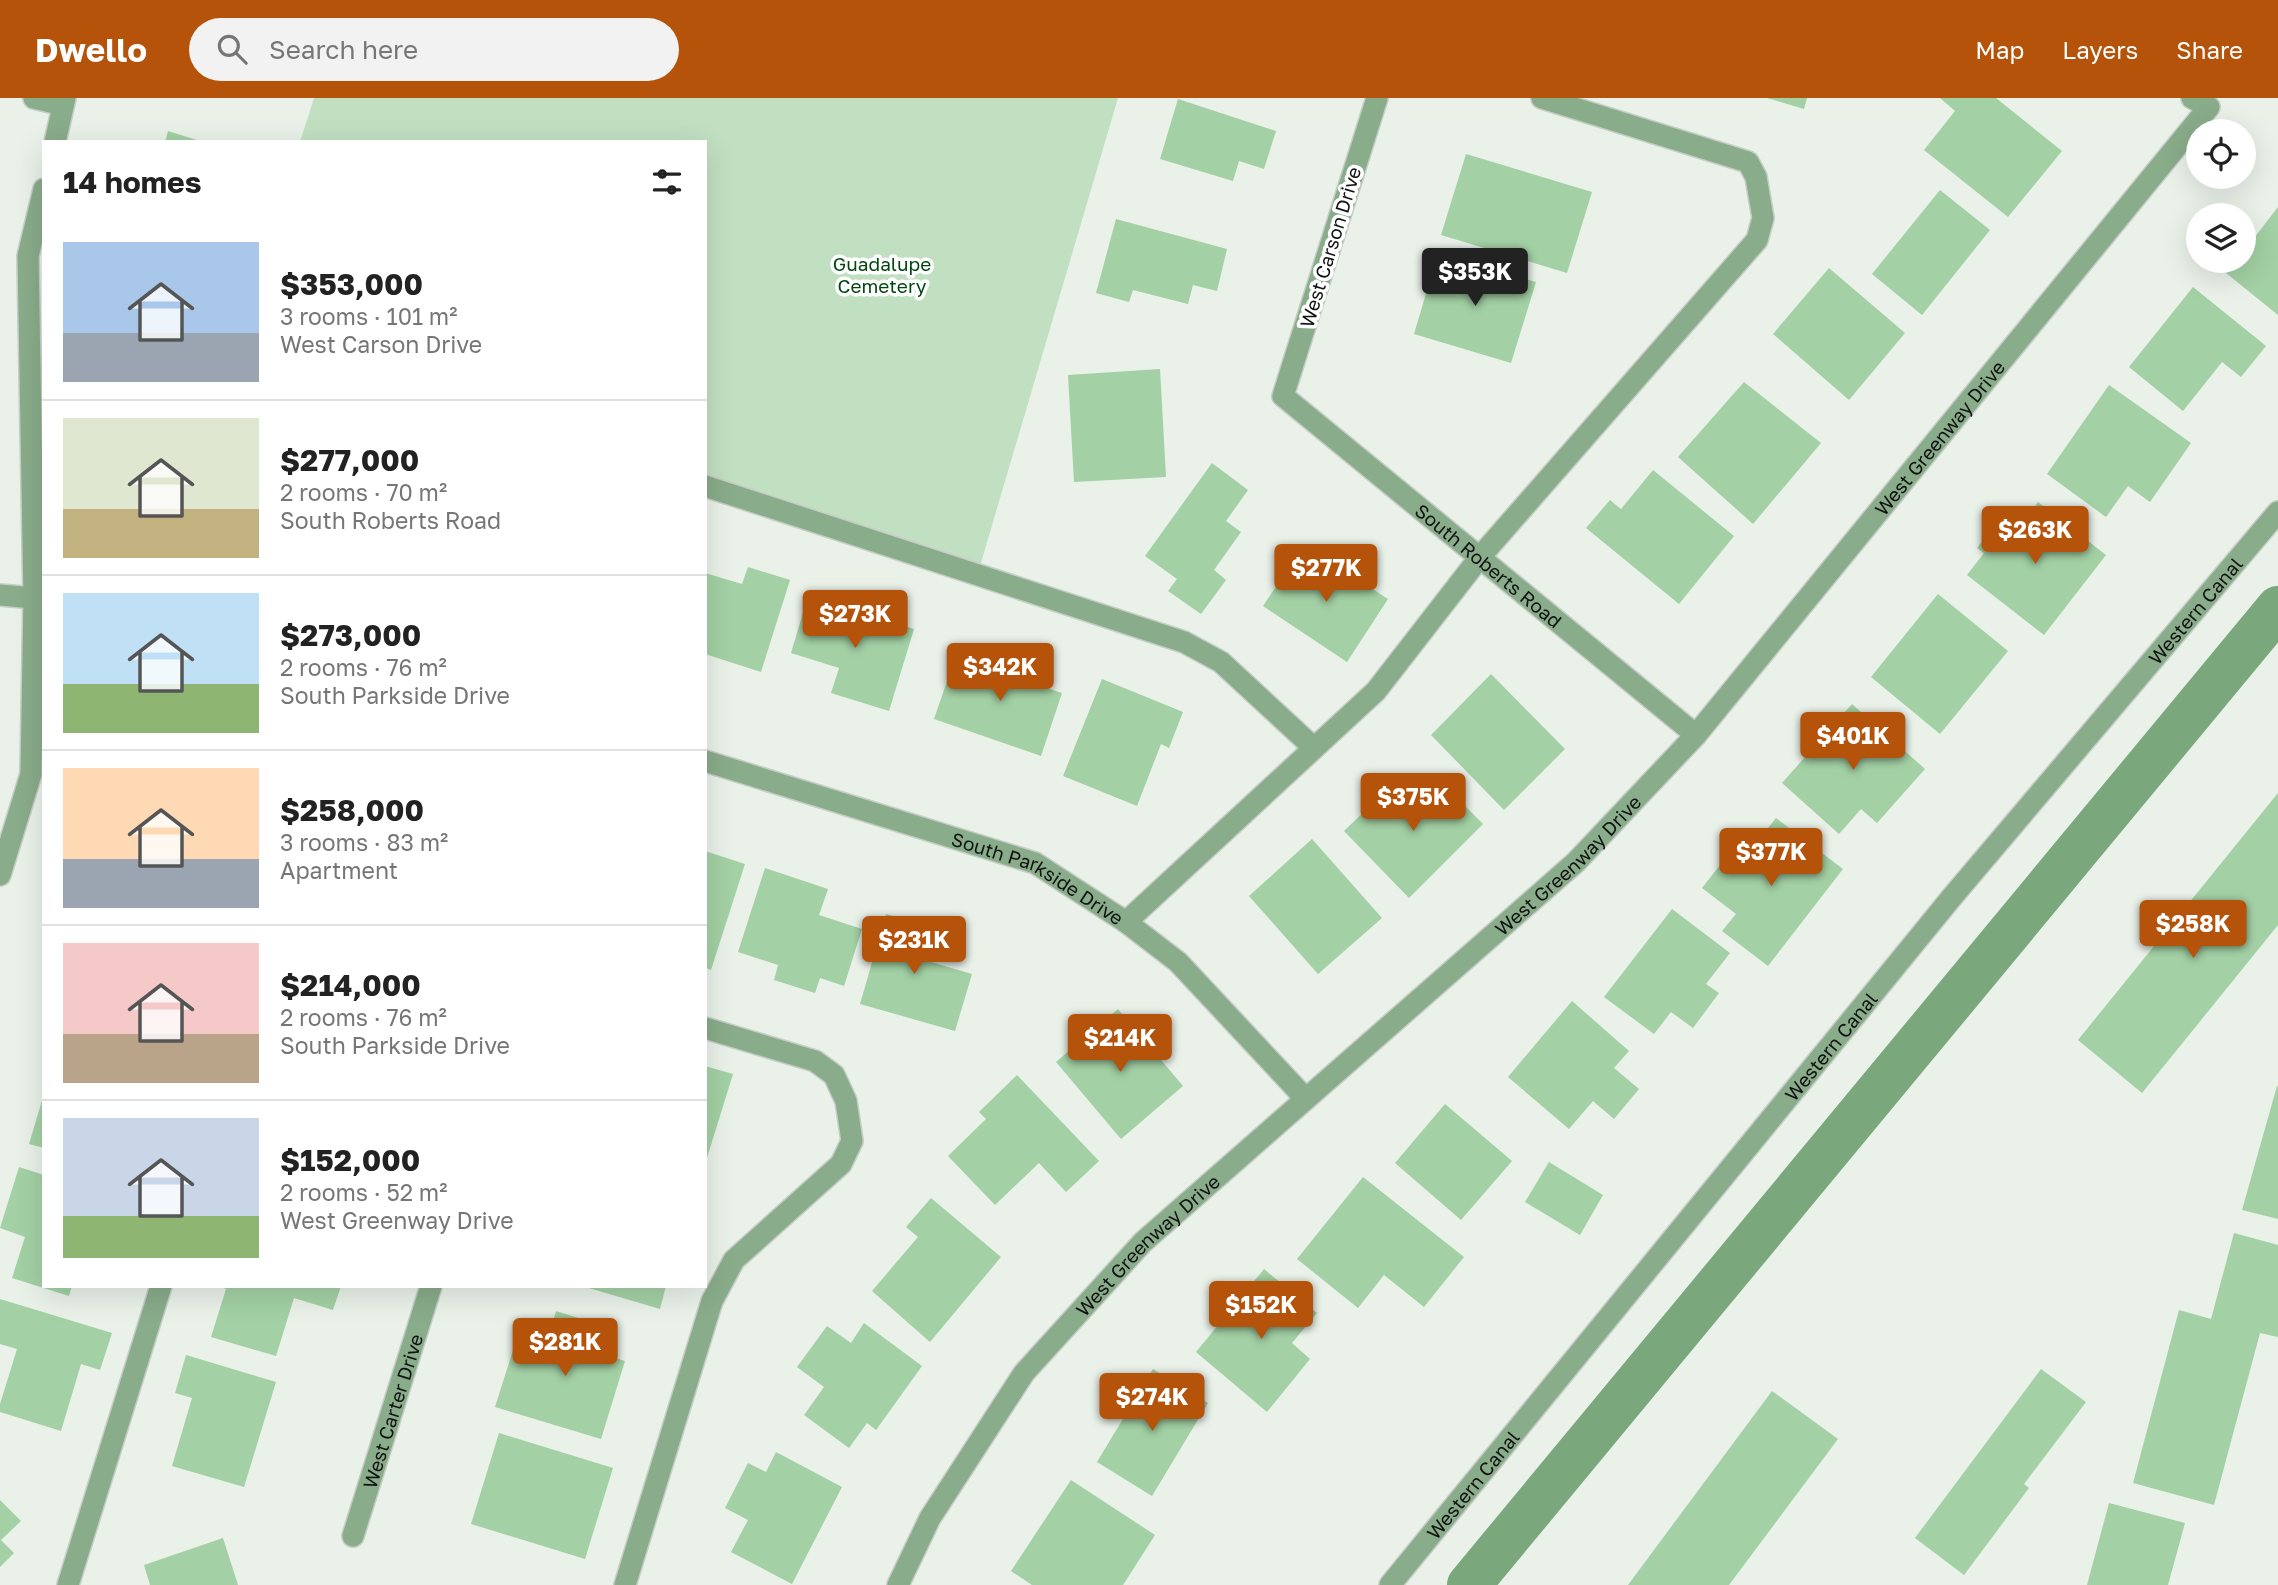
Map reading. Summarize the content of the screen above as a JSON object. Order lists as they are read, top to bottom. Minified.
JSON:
{"streets":{"street":["West Carson Drive","West Greenway Drive","South Roberts Road","Western Canal","South Parkside Drive","West Carter Drive"]},"crossings":[["West Carson Drive","South Roberts Road"],["West Greenway Drive","South Roberts Road"],["West Greenway Drive","South Parkside Drive"]],"parks":["Guadalupe Cemetery"],"page":{"header":"Dwello","search":"Search here","nav":["Map","Layers","Share"],"heading":"14 homes","list":[{"name":"$353,000","note":"3 rooms · 101 m² · West Carson Drive"},{"name":"$277,000","note":"2 rooms · 70 m² · South Roberts Road"},{"name":"$273,000","note":"2 rooms · 76 m² · South Parkside Drive"},{"name":"$258,000","note":"3 rooms · 83 m² · Apartment"},{"name":"$214,000","note":"2 rooms · 76 m² · South Parkside Drive"},{"name":"$152,000","note":"2 rooms · 52 m² · West Greenway Drive"}],"price":["$353K","$263K","$277K","$273K","$342K","$401K","$375K","$377K","$258K","$231K","$214K","$152K","$281K","$274K"]}}
